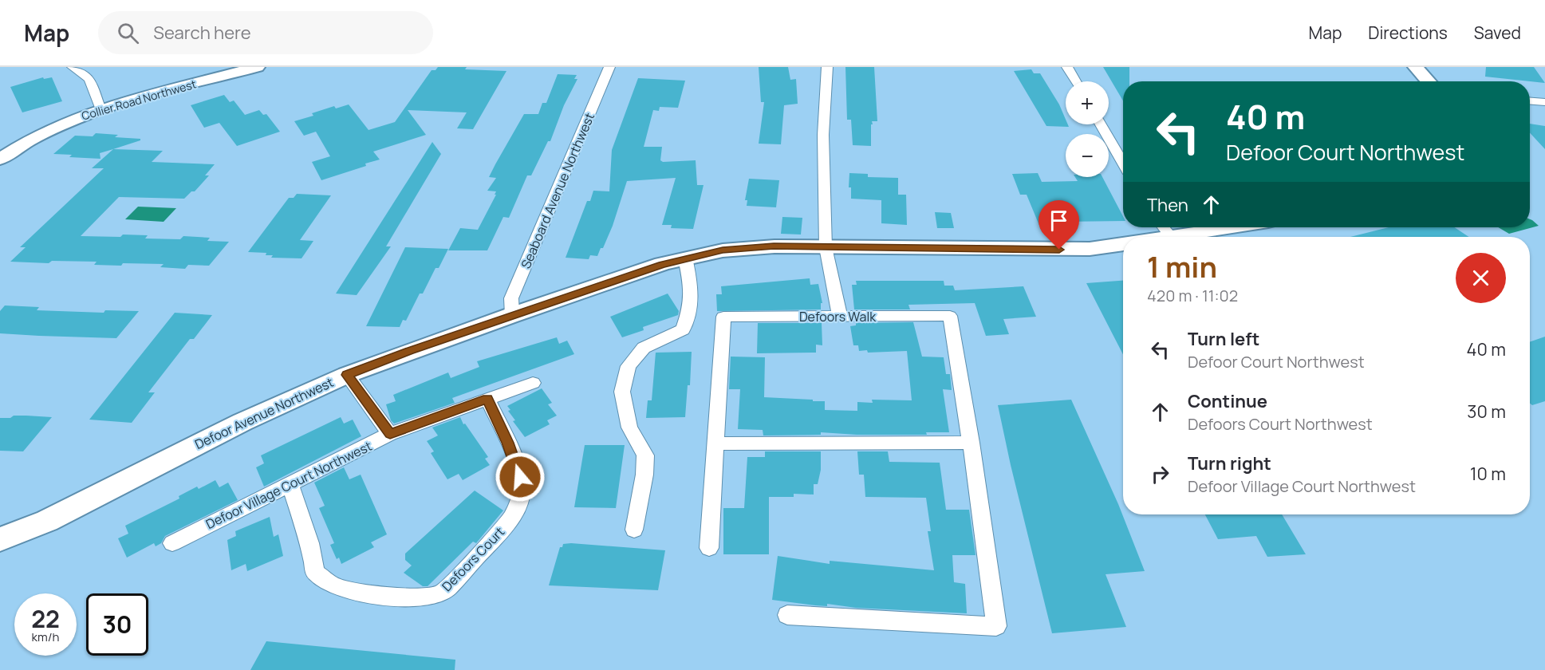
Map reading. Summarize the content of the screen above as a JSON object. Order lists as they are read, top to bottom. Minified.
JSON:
{"streets":{"street":["Collier Road Northwest","Seaboard Avenue Northwest","Defoors Walk","Defoor Avenue Northwest","Defoor Village Court Northwest","Defoors Court"]},"crossings":[["Seaboard Avenue Northwest","Defoor Avenue Northwest"],["Defoor Village Court Northwest","Defoors Court"]],"page":{"header":"Map","search":"Search here","nav":["Map","Directions","Saved"],"map_buttons":["+","−"],"turn":["40 m","Defoor Court Northwest"],"then":"Then","heading":["1 min","420 m · 11:02"],"list":[{"name":"Turn left","note":"Defoor Court Northwest","value":"40 m"},{"name":"Continue","note":"Defoors Court Northwest","value":"30 m"},{"name":"Turn right","note":"Defoor Village Court Northwest","value":"10 m"}],"speed":"22 km/h","limit":"30"}}
